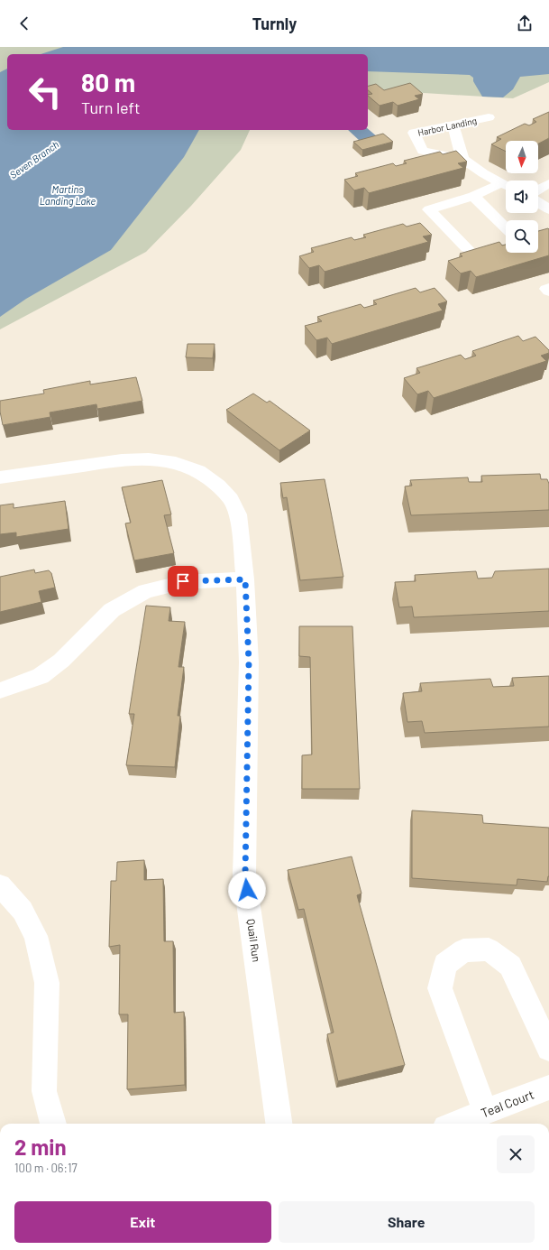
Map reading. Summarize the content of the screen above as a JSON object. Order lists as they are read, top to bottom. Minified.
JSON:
{"streets":{"street":["Harbor Landing","Quail Run","Teal Court"]},"water":["Seven Branch","Martins Landing Lake"],"north":"bottom","page":{"header":"Turnly","turn":["80 m","Turn left"],"heading":["2 min","100 m · 06:17"],"buttons":["Exit","Share"]}}
